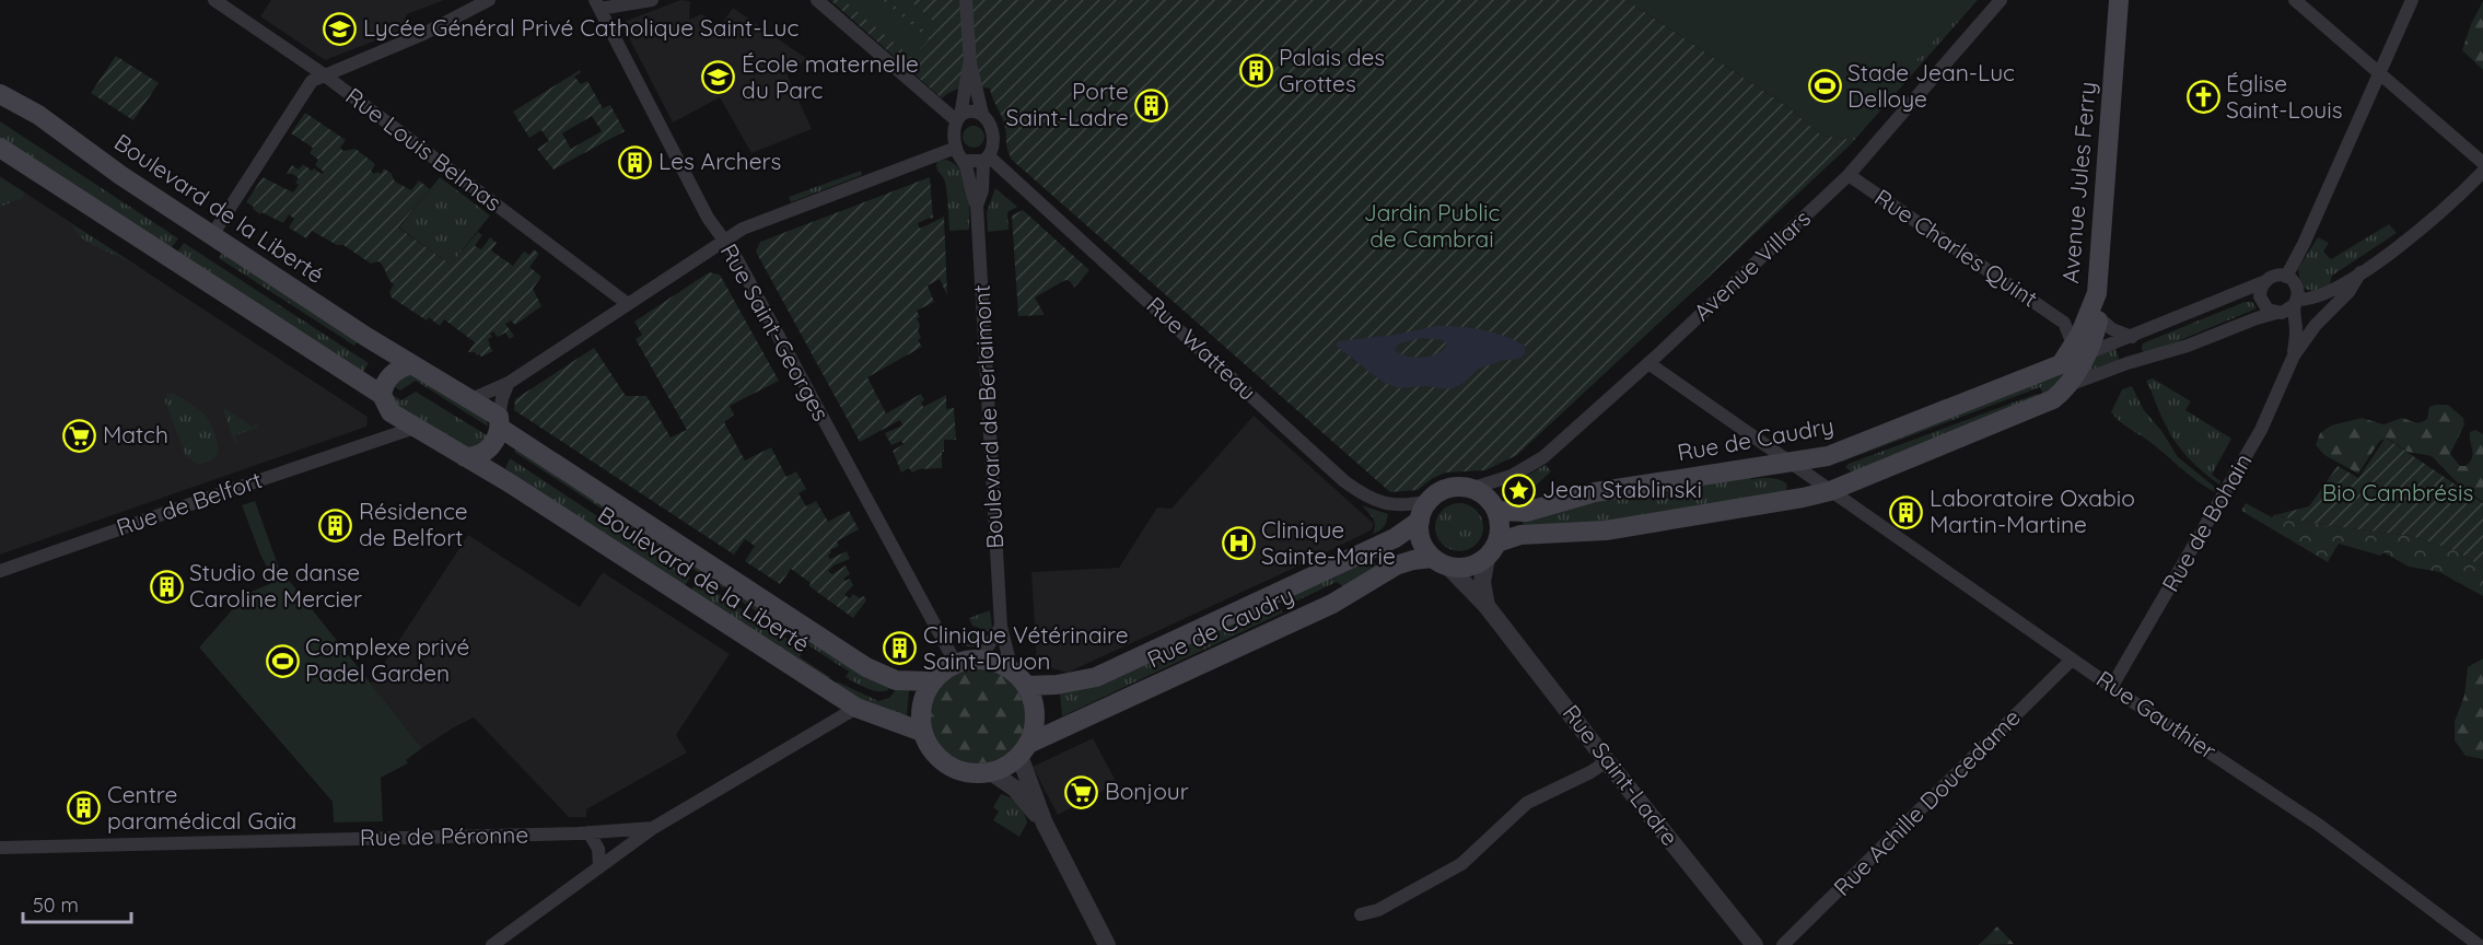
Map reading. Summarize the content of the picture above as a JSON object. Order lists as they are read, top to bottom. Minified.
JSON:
{"streets":{"main road":["Avenue Jules Ferry","Boulevard de la Liberté","Rue de Caudry"],"street":["Rue Louis Belmas","Rue Charles Quint","Avenue Villars","Rue Saint-Georges","Rue Watteau","Boulevard de Berlaimont","Rue de Belfort","Rue de Bohain","Rue Gauthier","Rue Saint-Ladre","Rue Achille Doucedame","Rue de Péronne"]},"crossings":[["Avenue Jules Ferry","Rue de Caudry"],["Boulevard de la Liberté","Rue Saint-Georges"],["Boulevard de la Liberté","Boulevard de Berlaimont"],["Boulevard de la Liberté","Rue de Caudry"],["Boulevard de la Liberté","Rue de Belfort"],["Boulevard de la Liberté","Rue de Péronne"],["Rue Charles Quint","Avenue Villars"],["Avenue Villars","Rue Watteau"],["Avenue Villars","Rue de Caudry"],["Avenue Villars","Rue Gauthier"],["Avenue Villars","Rue Saint-Ladre"],["Rue Saint-Georges","Boulevard de Berlaimont"],["Rue Saint-Georges","Rue de Caudry"],["Rue Watteau","Boulevard de Berlaimont"],["Rue Watteau","Rue de Caudry"],["Rue Watteau","Rue Saint-Ladre"],["Boulevard de Berlaimont","Rue de Caudry"],["Rue de Caudry","Rue de Bohain"],["Rue de Caudry","Rue Gauthier"],["Rue de Caudry","Rue Saint-Ladre"],["Rue de Bohain","Rue Gauthier"],["Rue Gauthier","Rue Achille Doucedame"]],"parks":["Jardin Public de Cambrai","Bio Cambrésis"],"places":{"school or university":["Lycée Général Privé Catholique Saint-Luc","École maternelle du Parc"],"building":["Palais des Grottes","Porte Saint-Ladre","Les Archers","Laboratoire Oxabio Martin-Martine","Résidence de Belfort","Studio de danse Caroline Mercier","Clinique Vétérinaire Saint-Druon","Centre paramédical Gaïa"],"sports":["Stade Jean-Luc Delloye","Complexe privé Padel Garden"],"church":["Église Saint-Louis"],"supermarket":["Match","Bonjour"],"place":["Jean Stablinski"],"hospital":["Clinique Sainte-Marie"]},"scale_bar":"50 m"}
